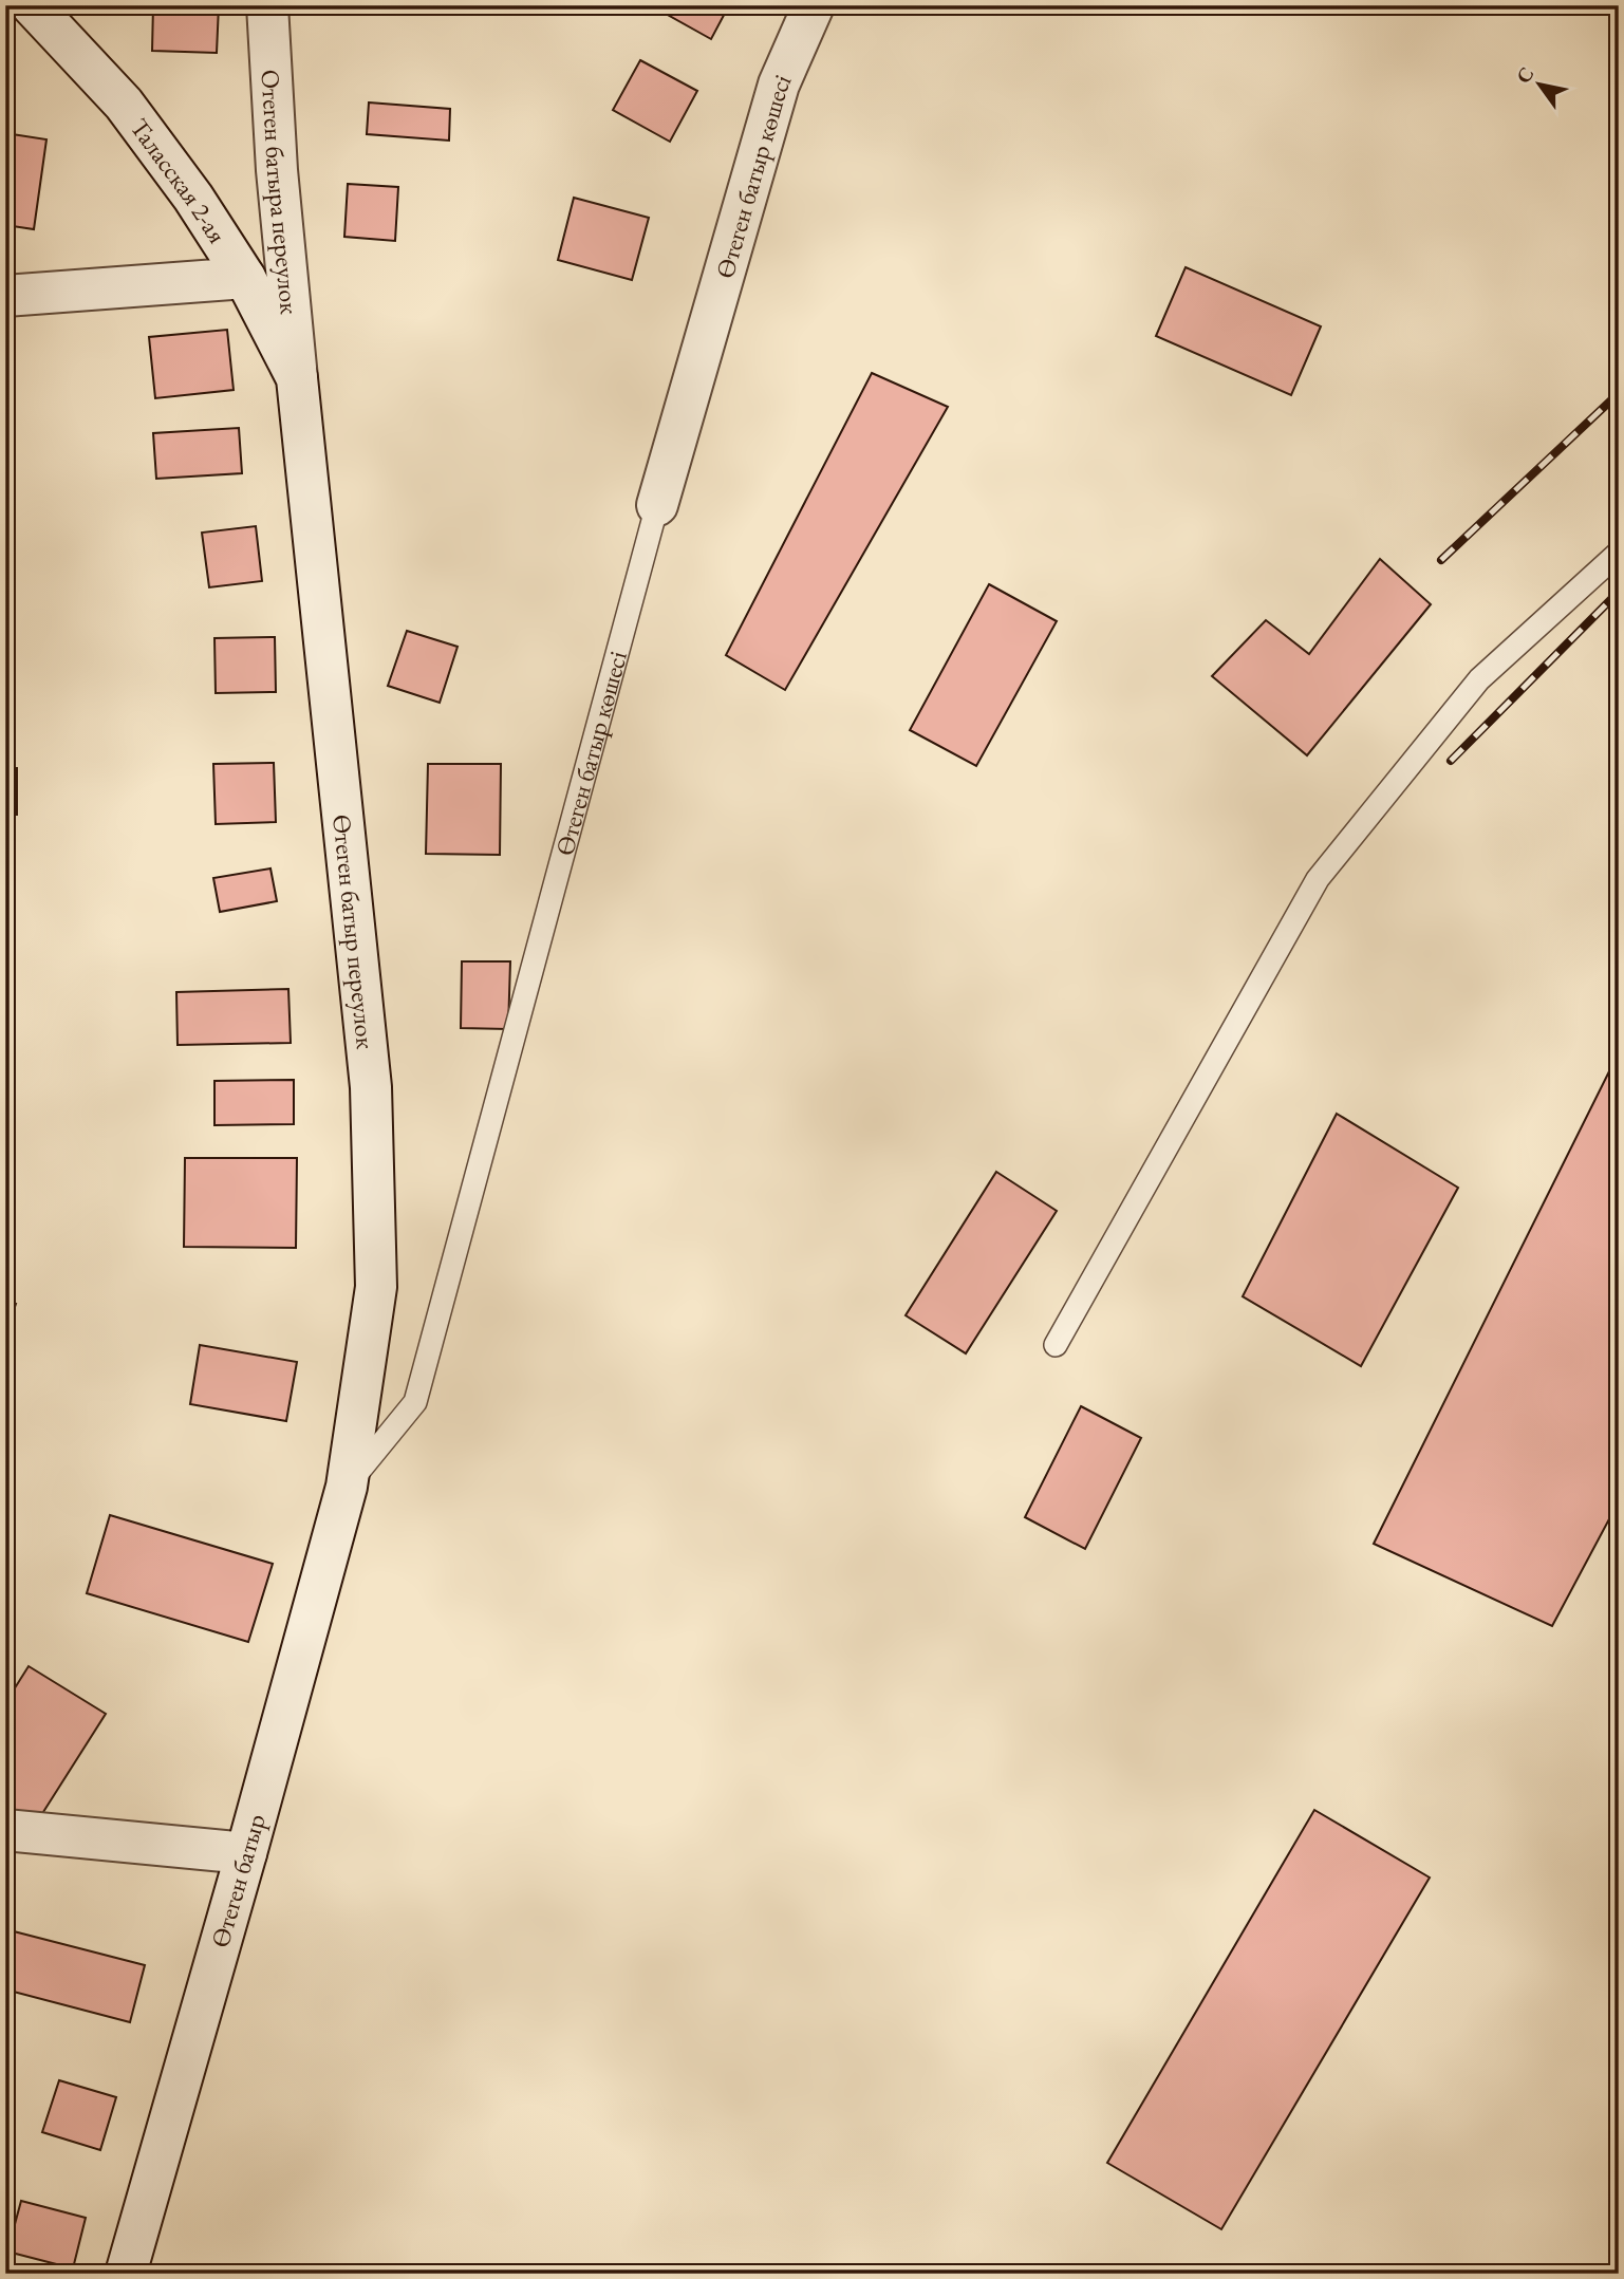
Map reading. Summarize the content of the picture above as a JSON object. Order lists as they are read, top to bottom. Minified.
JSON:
{"streets":{"street":["Өтеген батыр көшесі","Таласская 2-ая","Отеген батыра переулок","Өтеген батыр переулок","Өтеген батыр"]},"crossings":[["Өтеген батыр көшесі","Өтеген батыр переулок"],["Өтеген батыр көшесі","Өтеген батыр"],["Таласская 2-ая","Отеген батыра переулок"],["Таласская 2-ая","Өтеген батыр переулок"],["Отеген батыра переулок","Өтеген батыр переулок"],["Өтеген батыр переулок","Өтеген батыр"]],"north":"top left"}
